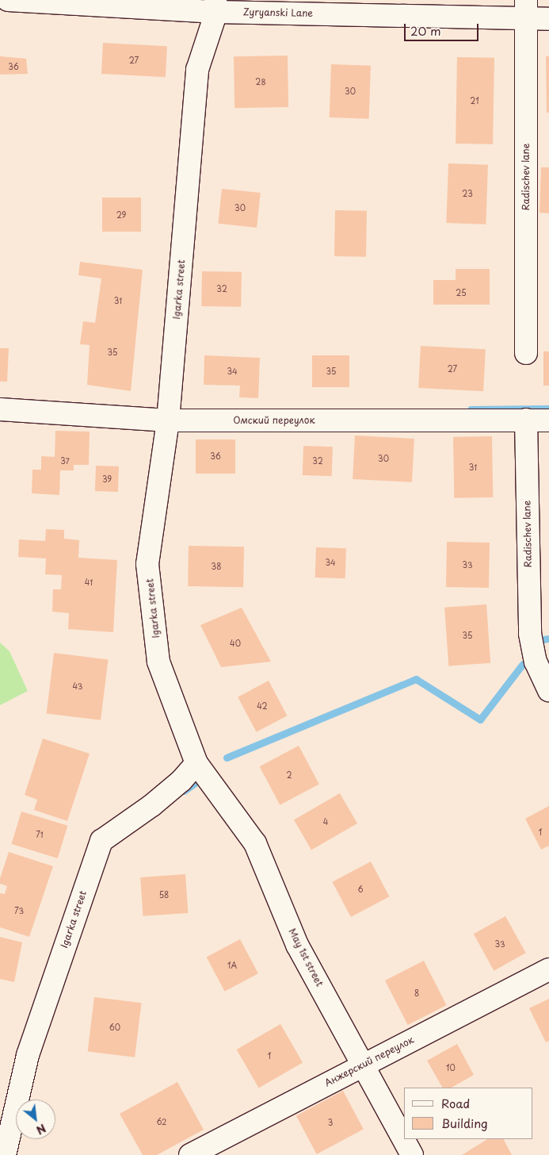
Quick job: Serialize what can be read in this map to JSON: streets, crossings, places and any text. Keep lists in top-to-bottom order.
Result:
{
  "streets": {
    "street": [
      "Zyryanski Lane",
      "Radischev lane",
      "Igarka street",
      "Омский переулок",
      "May 1st street",
      "Анжерский переулок"
    ]
  },
  "crossings": [
    ["Zyryanski Lane", "Radischev lane"],
    ["Zyryanski Lane", "Igarka street"],
    ["Radischev lane", "Омский переулок"],
    ["Igarka street", "Омский переулок"],
    ["Igarka street", "May 1st street"],
    ["May 1st street", "Анжерский переулок"]
  ],
  "house_numbers": [
    "27",
    "36",
    "28",
    "30",
    "21",
    "23",
    "30",
    "29",
    "32",
    "25",
    "31",
    "35",
    "27",
    "34",
    "35",
    "36",
    "30",
    "37",
    "32",
    "31",
    "39",
    "34",
    "33",
    "38",
    "41",
    "35",
    "40",
    "43",
    "42",
    "2",
    "4",
    "1",
    "71",
    "6",
    "58",
    "73",
    "33",
    "1А",
    "8",
    "60",
    "1",
    "10",
    "62",
    "3"
  ],
  "legend": ["Road", "Building"],
  "scale_bar": "20 m",
  "north": "bottom right"
}
